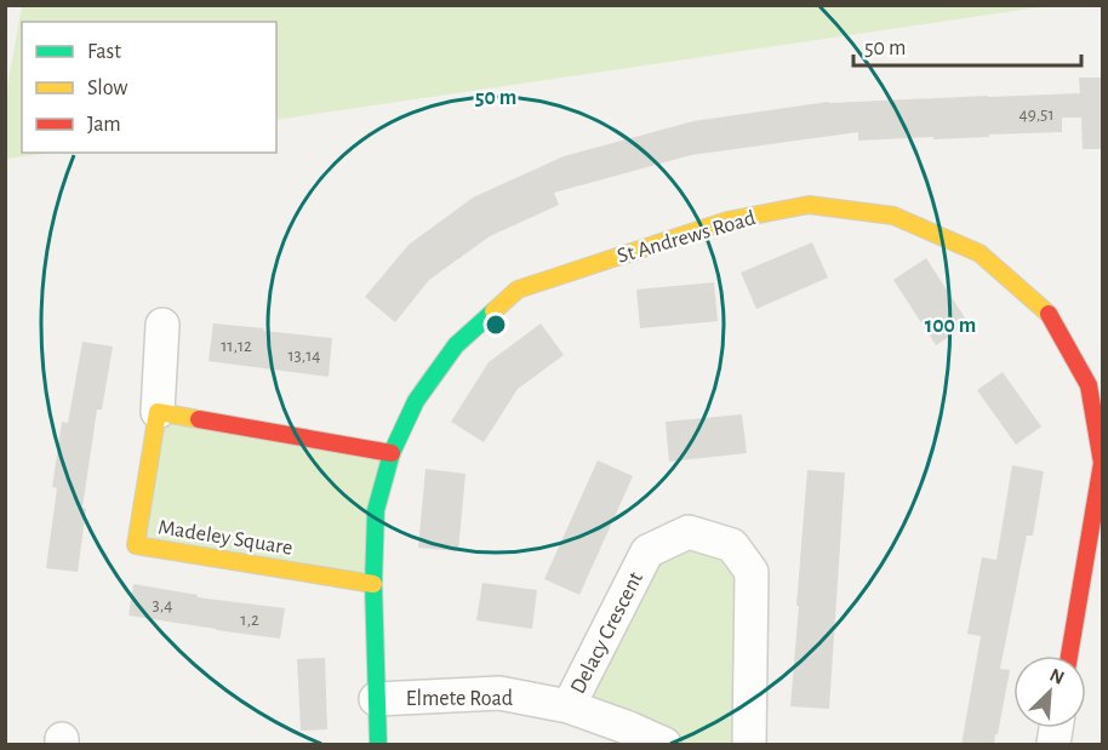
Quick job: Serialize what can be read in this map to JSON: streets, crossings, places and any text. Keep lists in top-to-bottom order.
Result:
{
  "streets": {
    "street": [
      "St Andrews Road",
      "Madeley Square",
      "Delacy Crescent",
      "Elmete Road"
    ]
  },
  "crossings": [
    ["St Andrews Road", "Madeley Square"],
    ["St Andrews Road", "Elmete Road"],
    ["Delacy Crescent", "Elmete Road"]
  ],
  "house_numbers": [
    "49,51",
    "11,12",
    "13,14",
    "3,4",
    "1,2"
  ],
  "legend": ["Fast", "Slow", "Jam"],
  "scale_bar": "50 m",
  "north": "top right",
  "rings": ["50 m", "100 m"]
}
